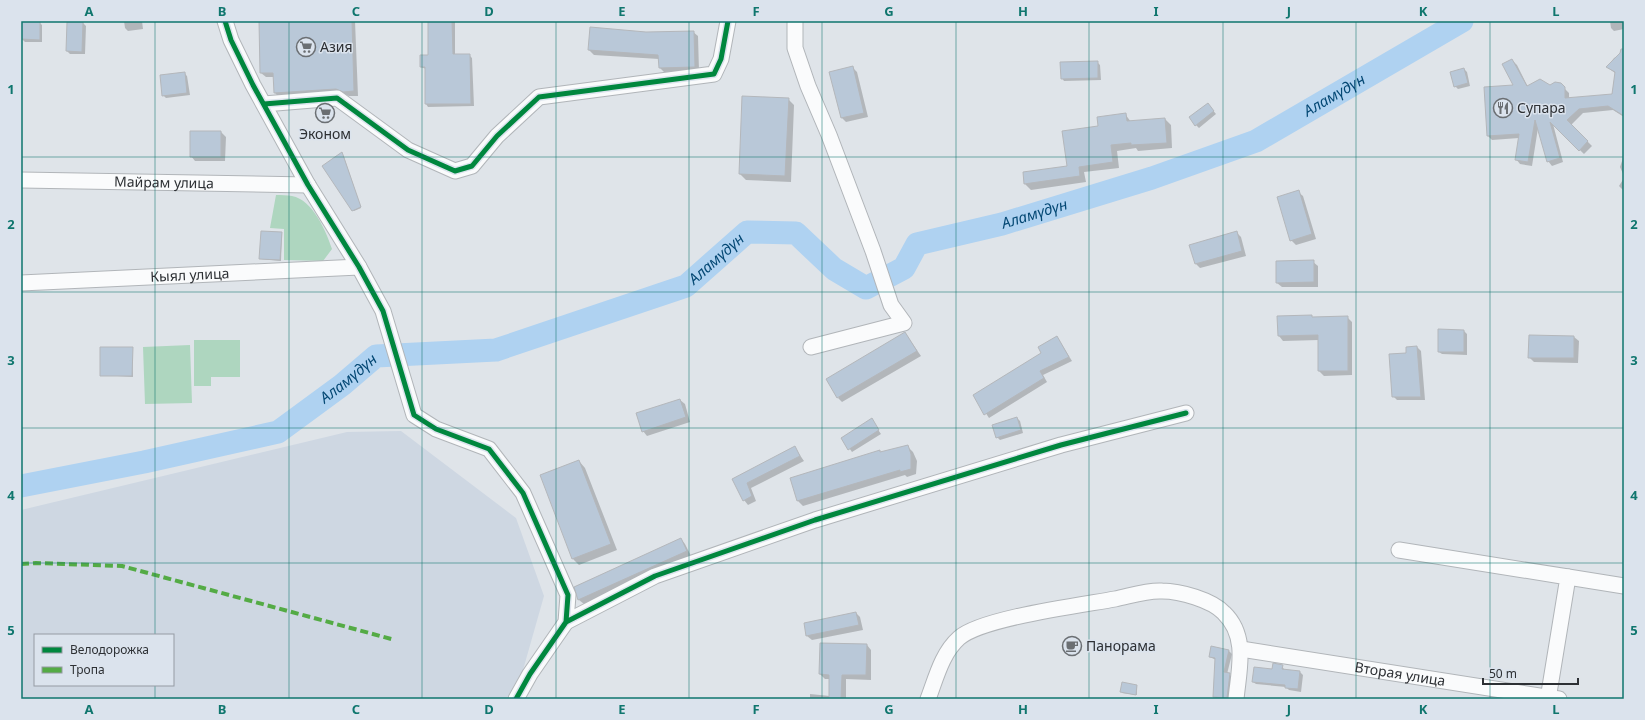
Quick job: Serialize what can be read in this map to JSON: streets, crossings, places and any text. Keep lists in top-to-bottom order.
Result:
{
  "streets": {
    "street": ["Майрам улица", "Кыял улица", "Вторая улица"]
  },
  "water": ["Аламүдүн"],
  "places": {
    "supermarket": ["Азия", "Эконом"],
    "restaurant": ["Супара"],
    "cafe": ["Панорама"]
  },
  "legend": ["Велодорожка", "Тропа"],
  "scale_bar": "50 m",
  "grid": {
    "columns": [
      "A",
      "B",
      "C",
      "D",
      "E",
      "F",
      "G",
      "H",
      "I",
      "J",
      "K",
      "L"
    ],
    "rows": [
      "1",
      "2",
      "3",
      "4",
      "5"
    ]
  }
}
